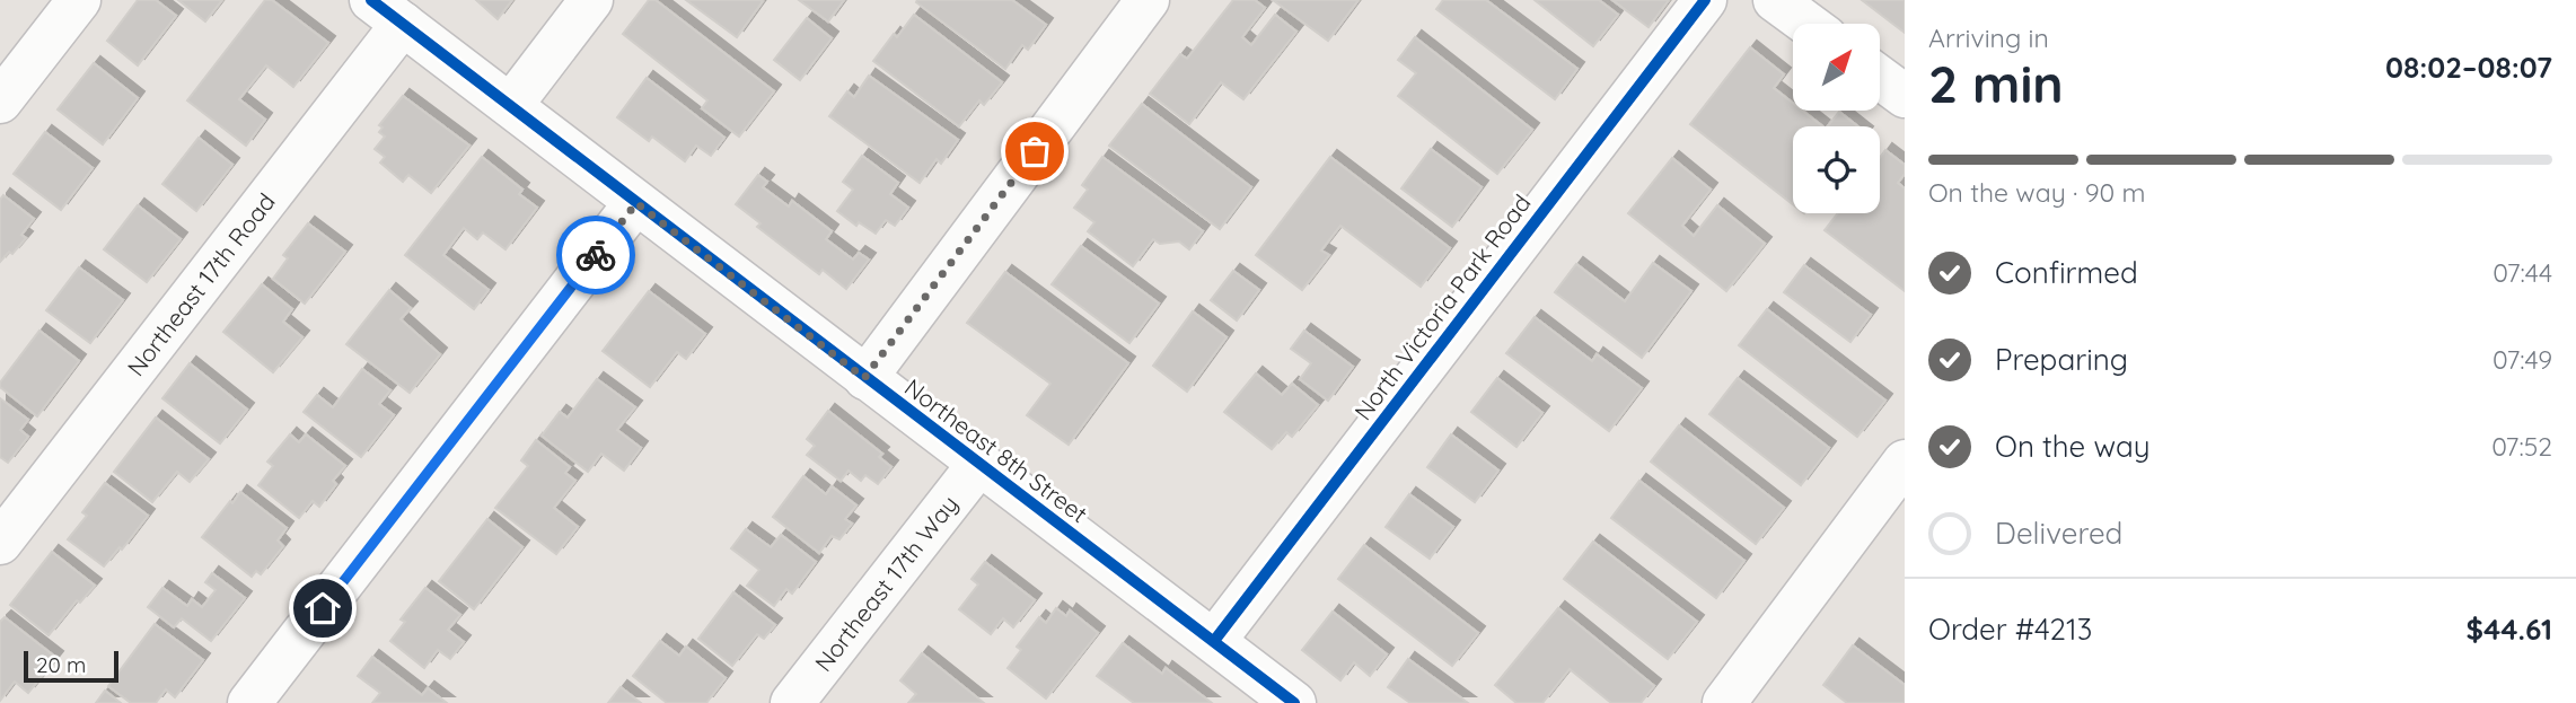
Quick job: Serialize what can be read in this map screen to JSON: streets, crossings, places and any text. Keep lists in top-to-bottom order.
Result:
{
  "streets": {
    "street": [
      "Northeast 17th Road",
      "North Victoria Park Road",
      "Northeast 8th Street",
      "Northeast 17th Way"
    ]
  },
  "crossings": [
    ["Northeast 17th Road", "Northeast 8th Street"],
    ["North Victoria Park Road", "Northeast 8th Street"],
    ["Northeast 8th Street", "Northeast 17th Way"]
  ],
  "scale_bar": "20 m",
  "north": "top right",
  "page": {
    "heading": ["2 min", "Arriving in", "08:02–08:07"],
    "panel": ["Order #4213", "$44.61"],
    "bar": "On the way · 90 m",
    "list": [
      ["Confirmed", "07:44"],
      ["Preparing", "07:49"],
      ["On the way", "07:52"],
      "Delivered"
    ],
    "scale": "20 m"
  }
}
